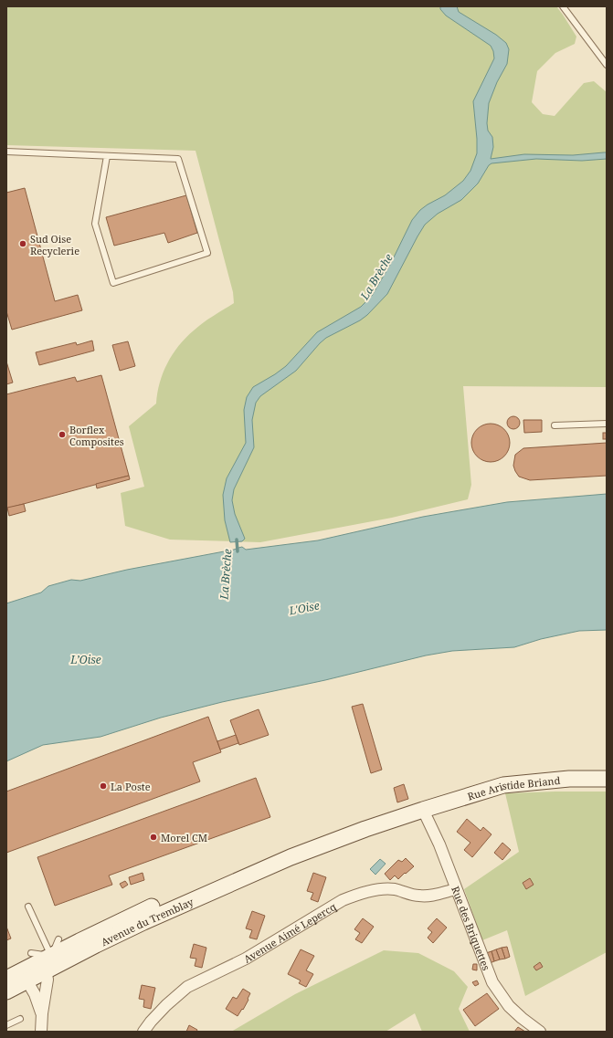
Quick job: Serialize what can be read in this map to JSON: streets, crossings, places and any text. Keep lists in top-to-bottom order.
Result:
{
  "streets": {
    "main road": ["Rue Aristide Briand", "Avenue du Tremblay"],
    "street": ["Rue des Briquettes", "Avenue Aimé Lepercq"]
  },
  "crossings": [
    ["Rue Aristide Briand", "Avenue du Tremblay"],
    ["Rue Aristide Briand", "Rue des Briquettes"],
    ["Avenue du Tremblay", "Rue des Briquettes"],
    ["Rue des Briquettes", "Avenue Aimé Lepercq"]
  ],
  "water": ["La Brèche", "L'Oise", "L’Oise"],
  "places": [
    "Sud Oise Recyclerie",
    "Borflex Composites",
    "La Poste",
    "Morel CM"
  ]
}
